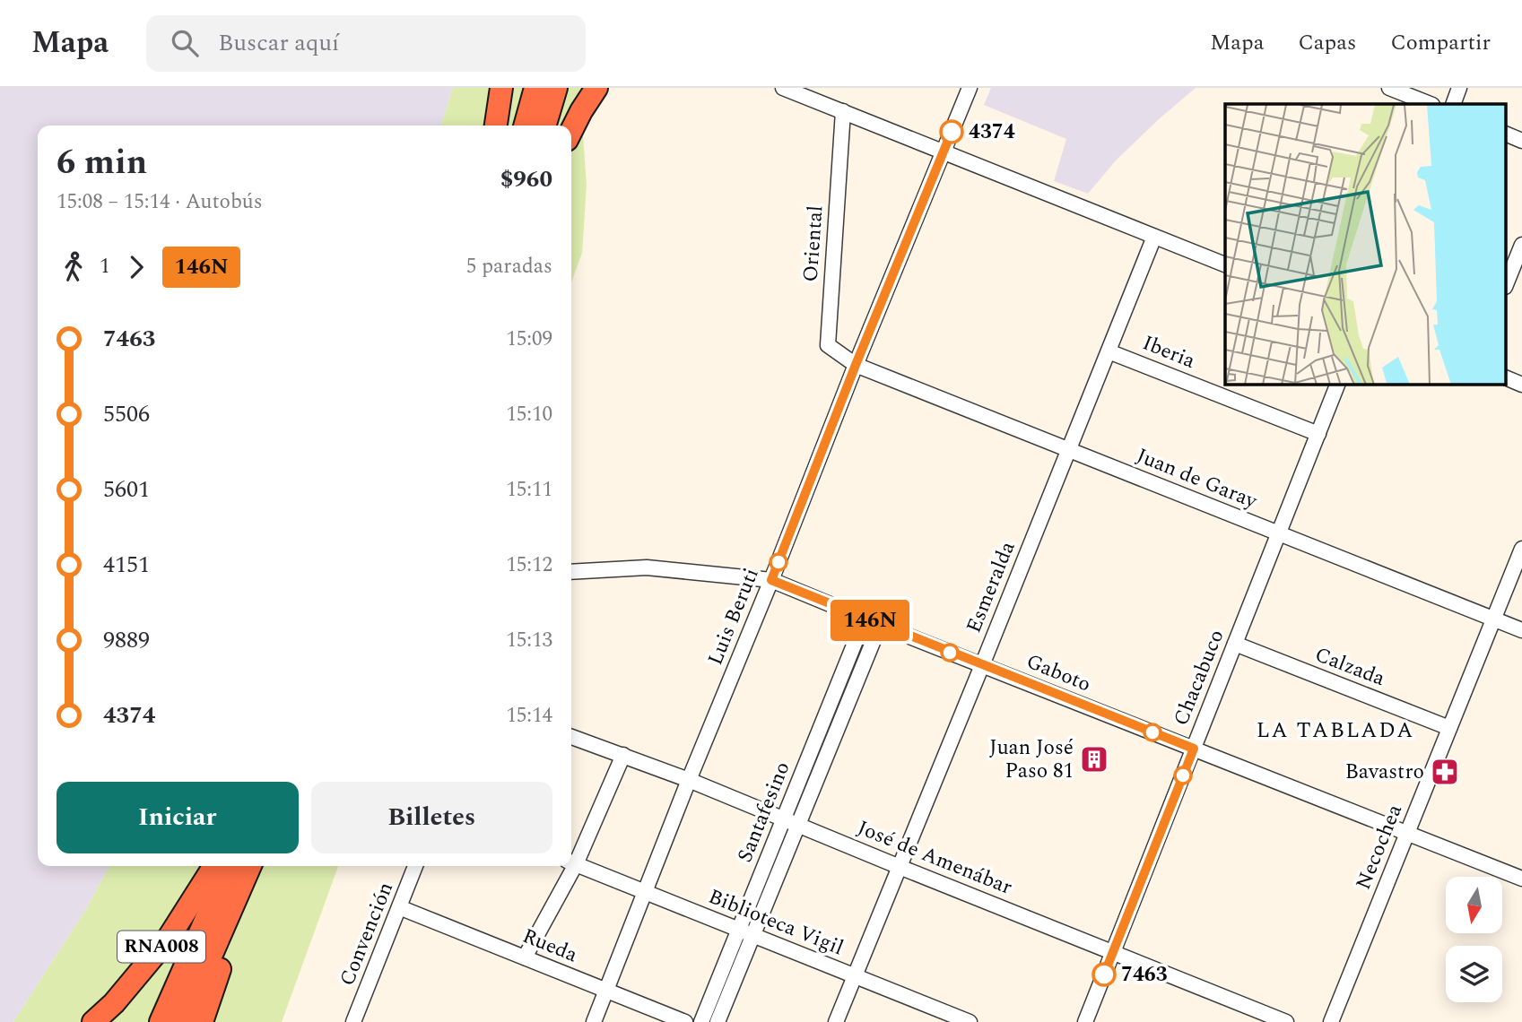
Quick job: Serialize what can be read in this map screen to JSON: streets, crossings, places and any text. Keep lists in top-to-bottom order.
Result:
{
  "streets": {
    "highway": ["RNA008"],
    "street": [
      "Oriental",
      "Iberia",
      "Juan de Garay",
      "Esmeralda",
      "Luis Beruti",
      "Calzada",
      "Gaboto",
      "Chacabuco",
      "Santafesino",
      "Necochea",
      "José de Amenábar",
      "Biblioteca Vigil",
      "Convención",
      "Rueda"
    ]
  },
  "crossings": [
    ["Oriental", "Juan de Garay"],
    ["Oriental", "Luis Beruti"],
    ["Iberia", "Esmeralda"],
    ["Iberia", "Chacabuco"],
    ["Juan de Garay", "Esmeralda"],
    ["Juan de Garay", "Luis Beruti"],
    ["Juan de Garay", "Chacabuco"],
    ["Juan de Garay", "Necochea"],
    ["Esmeralda", "Gaboto"],
    ["Esmeralda", "José de Amenábar"],
    ["Esmeralda", "Biblioteca Vigil"],
    ["Luis Beruti", "Gaboto"],
    ["Luis Beruti", "José de Amenábar"],
    ["Luis Beruti", "Biblioteca Vigil"],
    ["Luis Beruti", "Rueda"],
    ["Calzada", "Chacabuco"],
    ["Calzada", "Necochea"],
    ["Gaboto", "Chacabuco"],
    ["Gaboto", "Santafesino"],
    ["Gaboto", "Necochea"],
    ["Chacabuco", "José de Amenábar"],
    ["Santafesino", "José de Amenábar"],
    ["Santafesino", "Biblioteca Vigil"],
    ["Convención", "Rueda"]
  ],
  "districts": ["LA TABLADA"],
  "places": {
    "other": ["4374", "7463"],
    "building": ["Juan José Paso 81"],
    "pharmacy": ["Bavastro"]
  },
  "lines": ["bus line 146N"],
  "north": "bottom",
  "page": {
    "header": "Mapa",
    "search": "Buscar aquí",
    "nav": ["Mapa", "Capas", "Compartir"],
    "on_map": "146N",
    "heading": ["6 min", "15:08 – 15:14 · Autobús", "$960"],
    "legs": ["1", "146N", "5 paradas"],
    "list": [
      {
        "name": "7463",
        "value": "15:09"
      },
      {
        "name": "5506",
        "value": "15:10"
      },
      {
        "name": "5601",
        "value": "15:11"
      },
      {
        "name": "4151",
        "value": "15:12"
      },
      {
        "name": "9889",
        "value": "15:13"
      },
      {
        "name": "4374",
        "value": "15:14"
      }
    ],
    "buttons": ["Iniciar", "Billetes"]
  }
}
